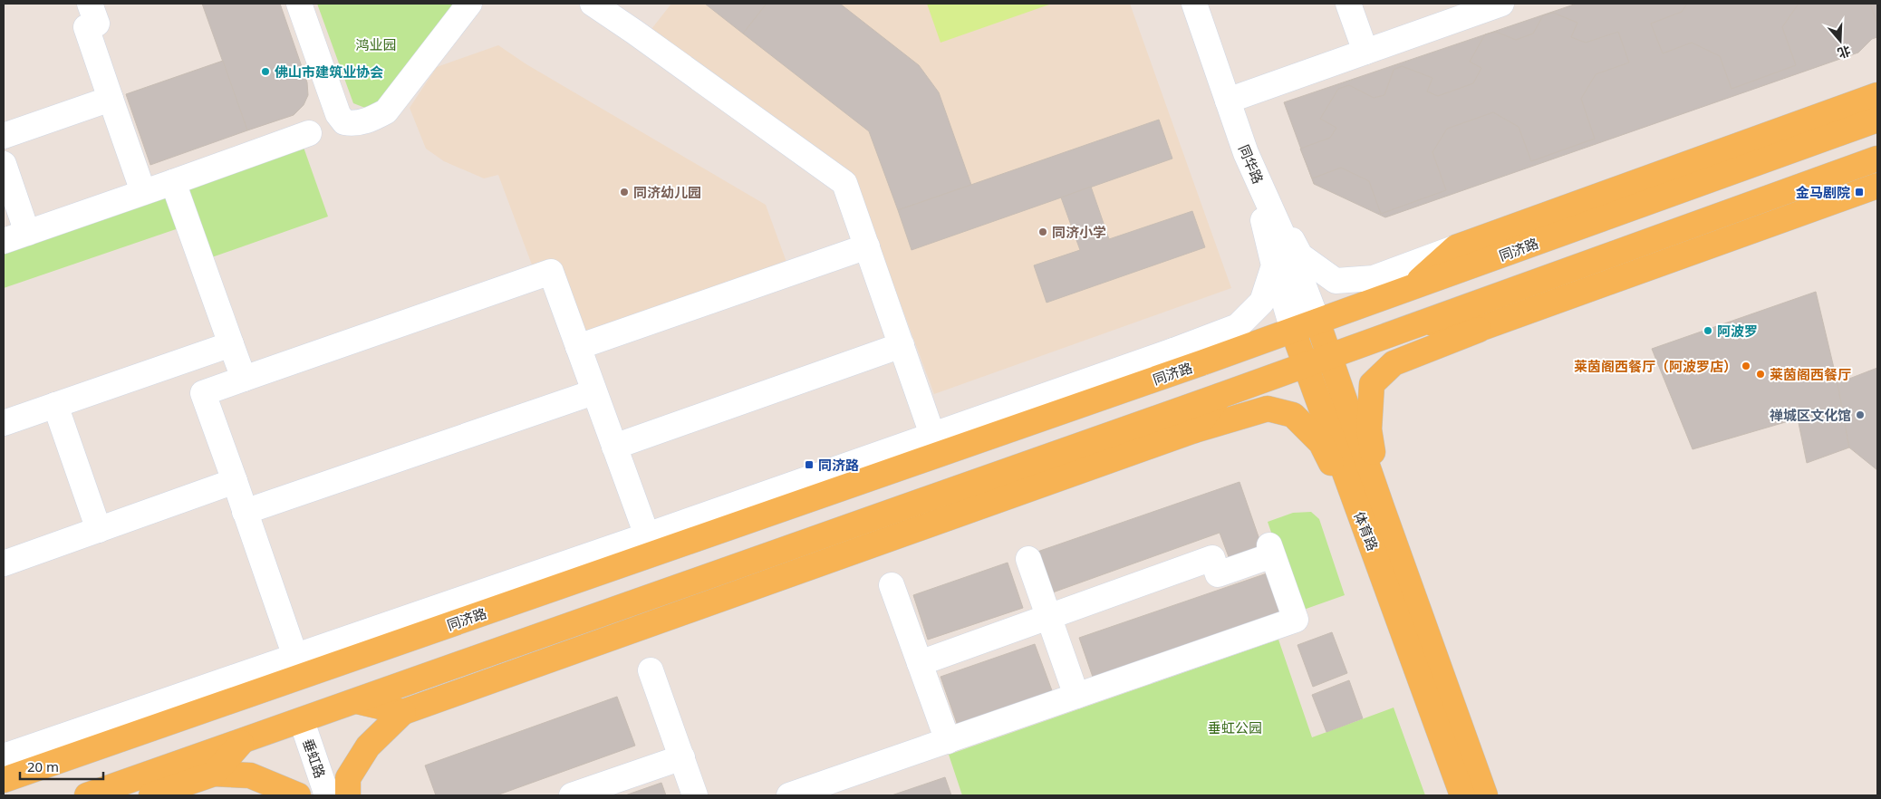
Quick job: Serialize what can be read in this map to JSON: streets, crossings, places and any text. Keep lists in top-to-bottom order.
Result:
{
  "streets": {
    "main road": ["同济路", "体育路"],
    "street": ["同华路", "垂虹路"]
  },
  "crossings": [
    ["同华路", "同济路"],
    ["同华路", "体育路"],
    ["同济路", "体育路"]
  ],
  "parks": ["鸿业园", "垂虹公园"],
  "places": {
    "other": [
      "佛山市建筑业协会",
      "同济幼儿园",
      "同济小学",
      "阿波罗",
      "莱茵阁西餐厅（阿波罗店）",
      "莱茵阁西餐厅",
      "禅城区文化馆"
    ],
    "transit": ["金马剧院", "同济路"]
  },
  "scale_bar": "20 m",
  "north": "bottom"
}
